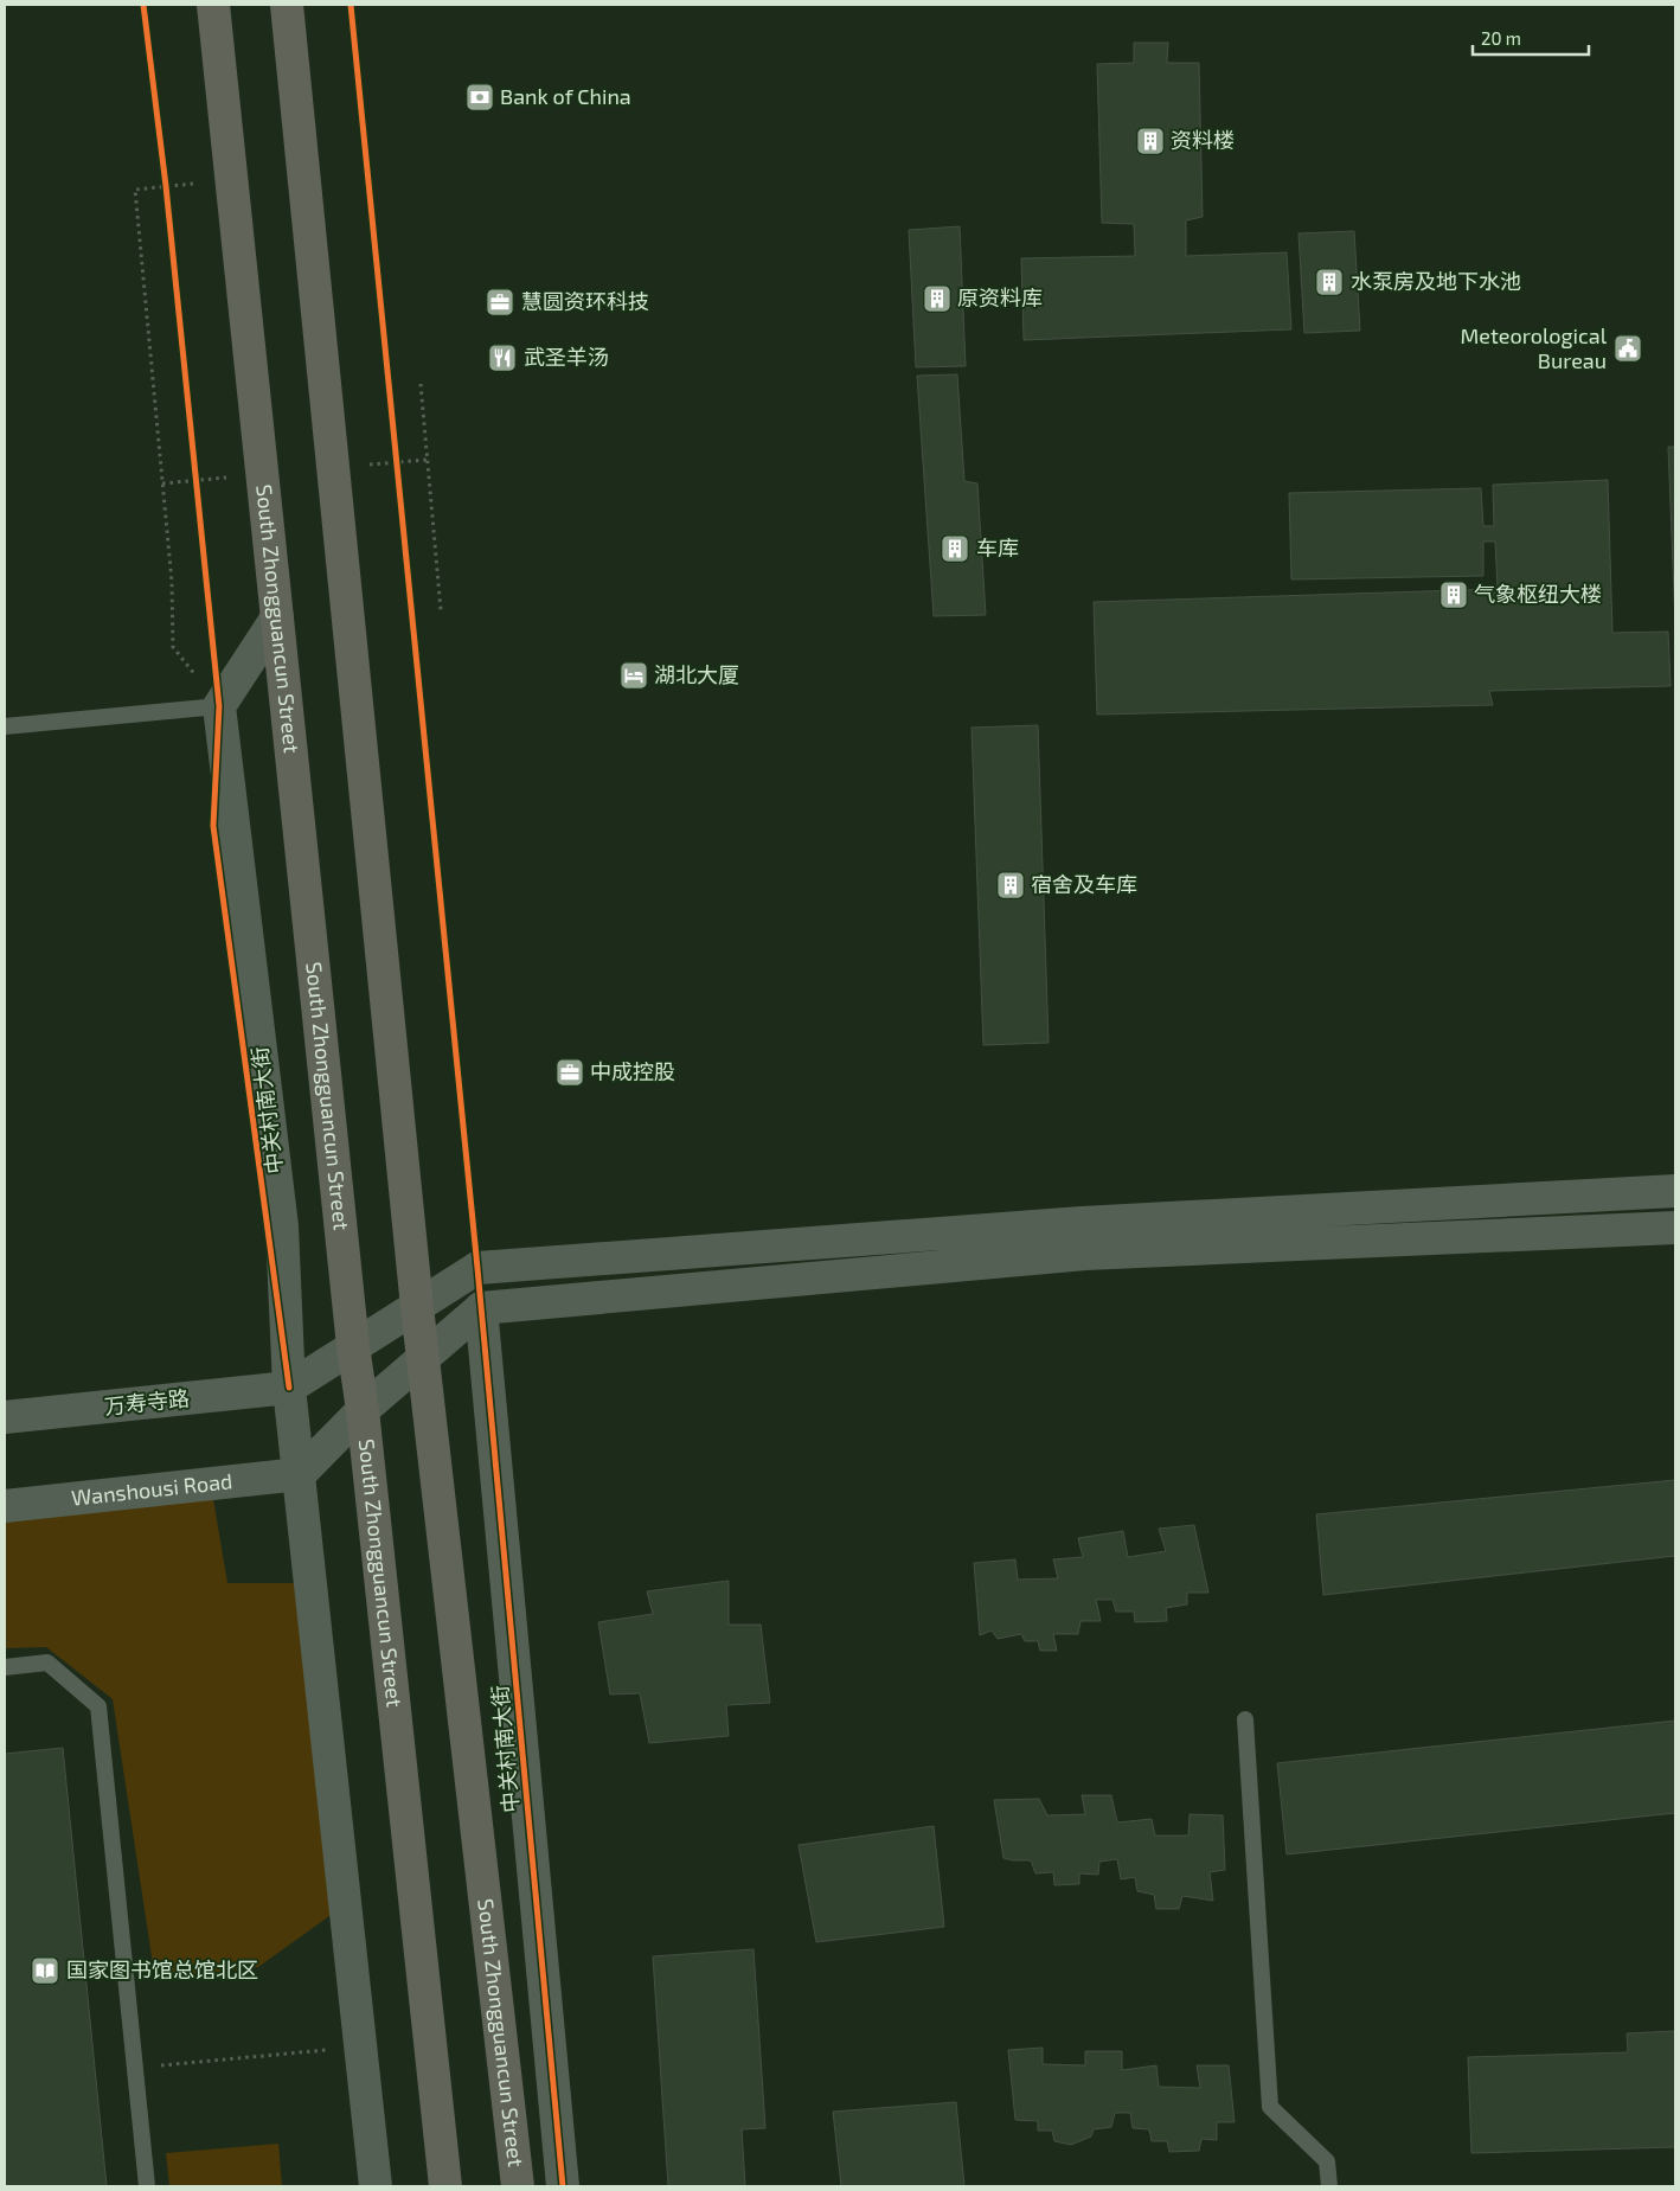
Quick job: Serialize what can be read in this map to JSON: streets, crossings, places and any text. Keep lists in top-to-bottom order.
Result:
{
  "streets": {
    "main road": ["South Zhongguancun Street"],
    "street": ["中关村南大街", "万寿寺路", "Wanshousi Road"]
  },
  "crossings": [
    ["中关村南大街", "万寿寺路"],
    ["中关村南大街", "Wanshousi Road"]
  ],
  "places": {
    "bank": ["Bank of China"],
    "building": [
      "资料楼",
      "水泵房及地下水池",
      "原资料库",
      "车库",
      "气象枢纽大楼",
      "宿舍及车库"
    ],
    "office": ["慧圆资环科技", "中成控股"],
    "public building": ["Meteorological Bureau"],
    "restaurant": ["武圣羊汤"],
    "hotel": ["湖北大厦"],
    "library": ["国家图书馆总馆北区"]
  },
  "scale_bar": "20 m"
}
